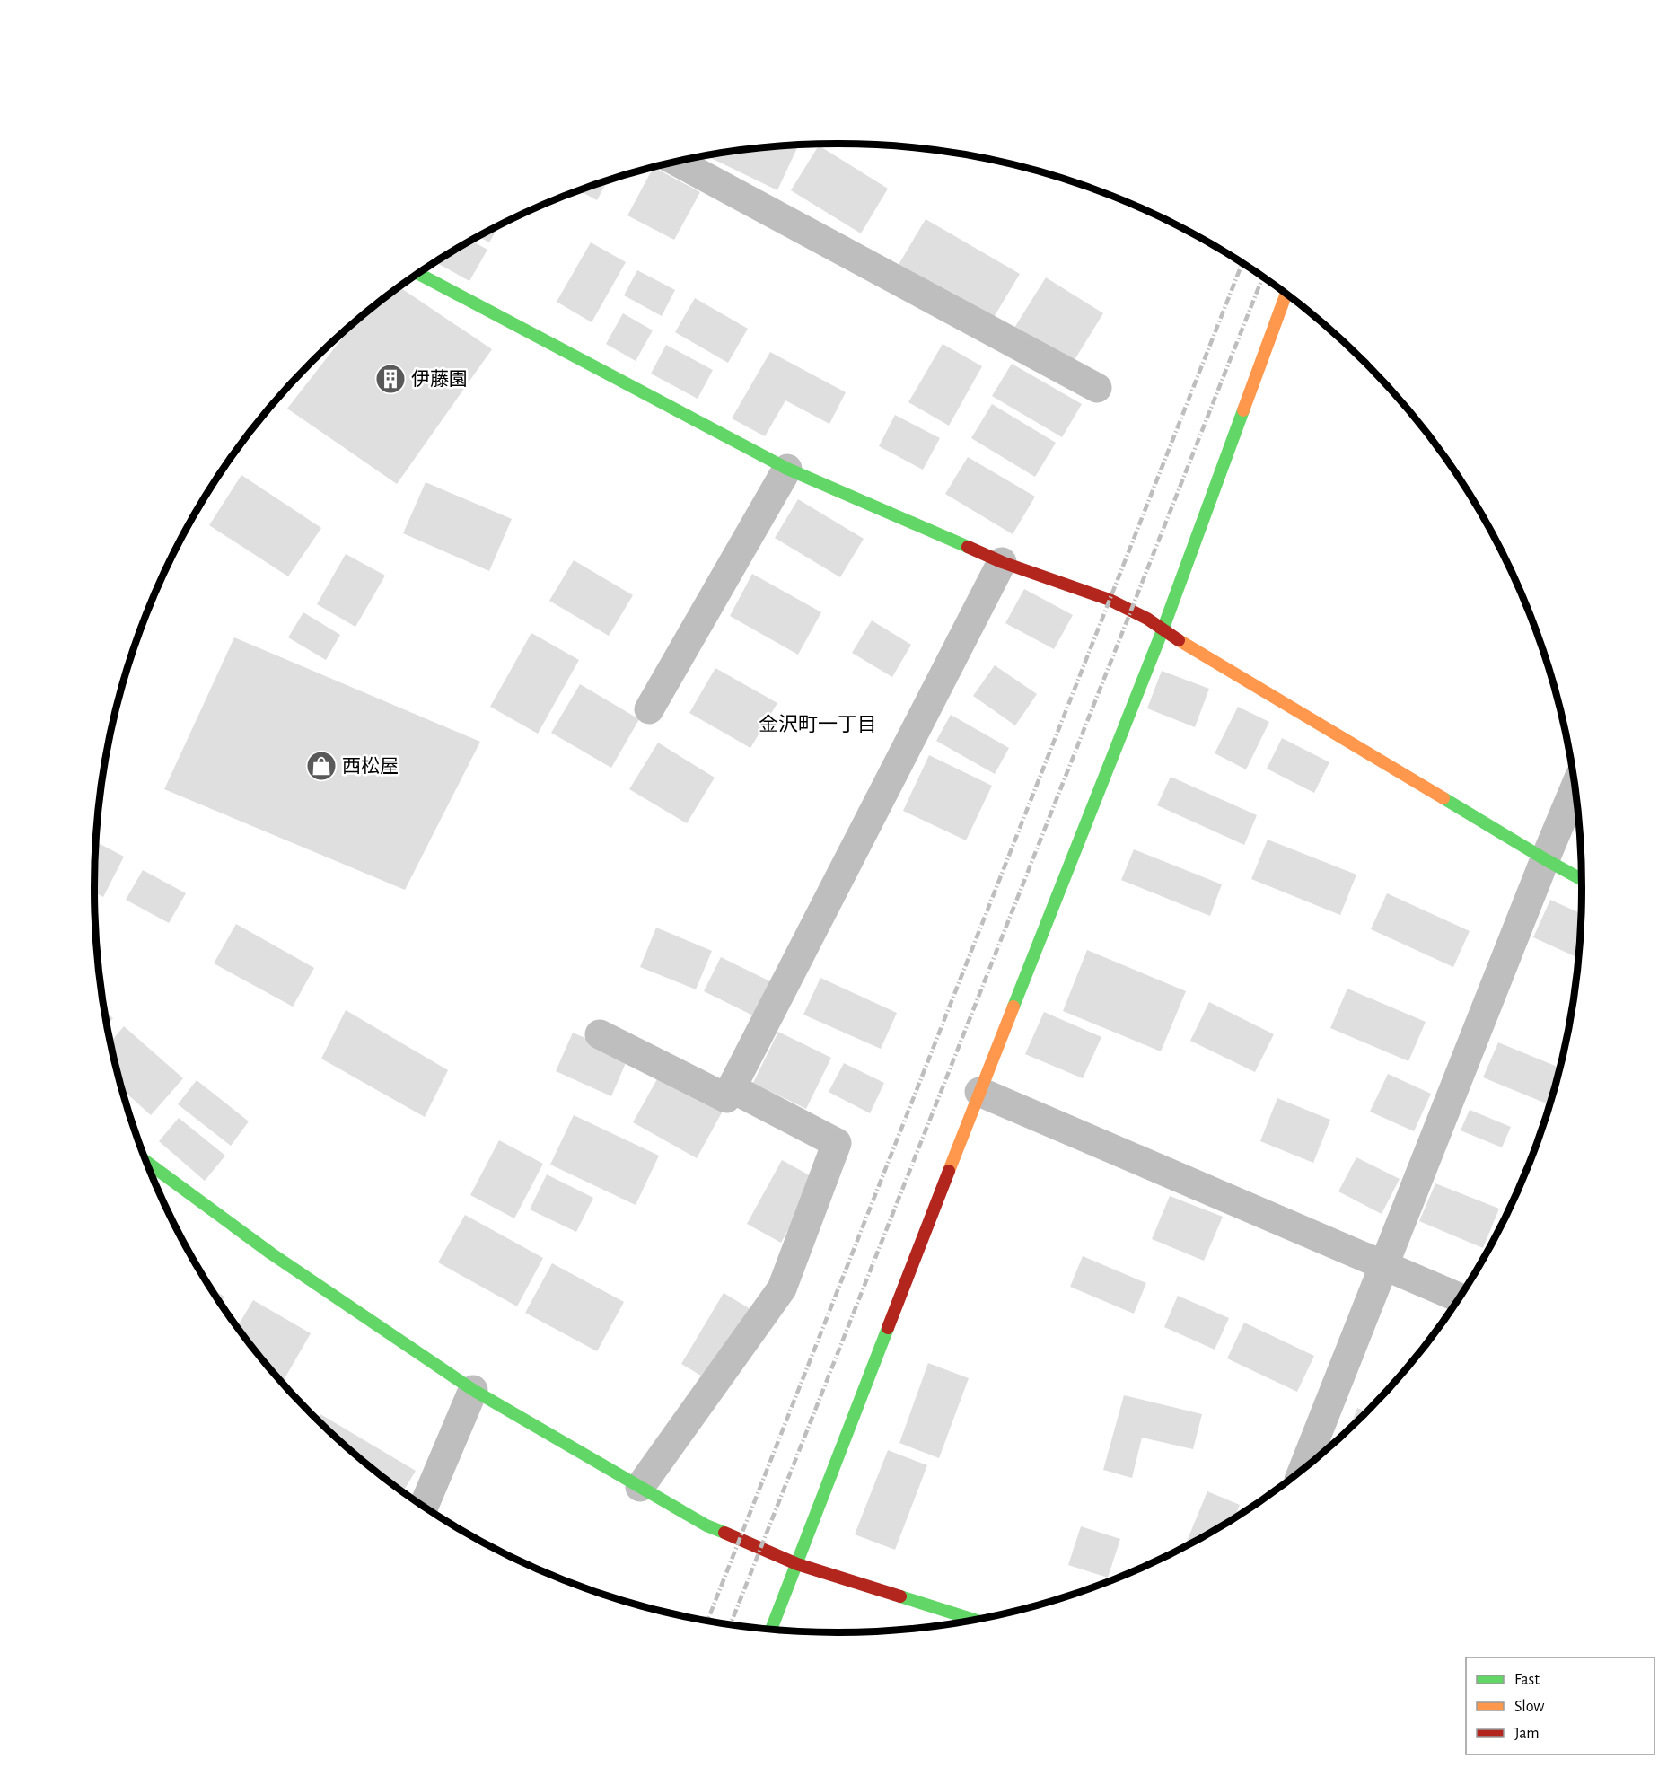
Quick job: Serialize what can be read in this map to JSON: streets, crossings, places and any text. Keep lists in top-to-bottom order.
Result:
{
  "districts": ["金沢町一丁目"],
  "places": {
    "building": ["伊藤園"],
    "shop": ["西松屋"]
  },
  "legend": ["Fast", "Slow", "Jam"]
}
